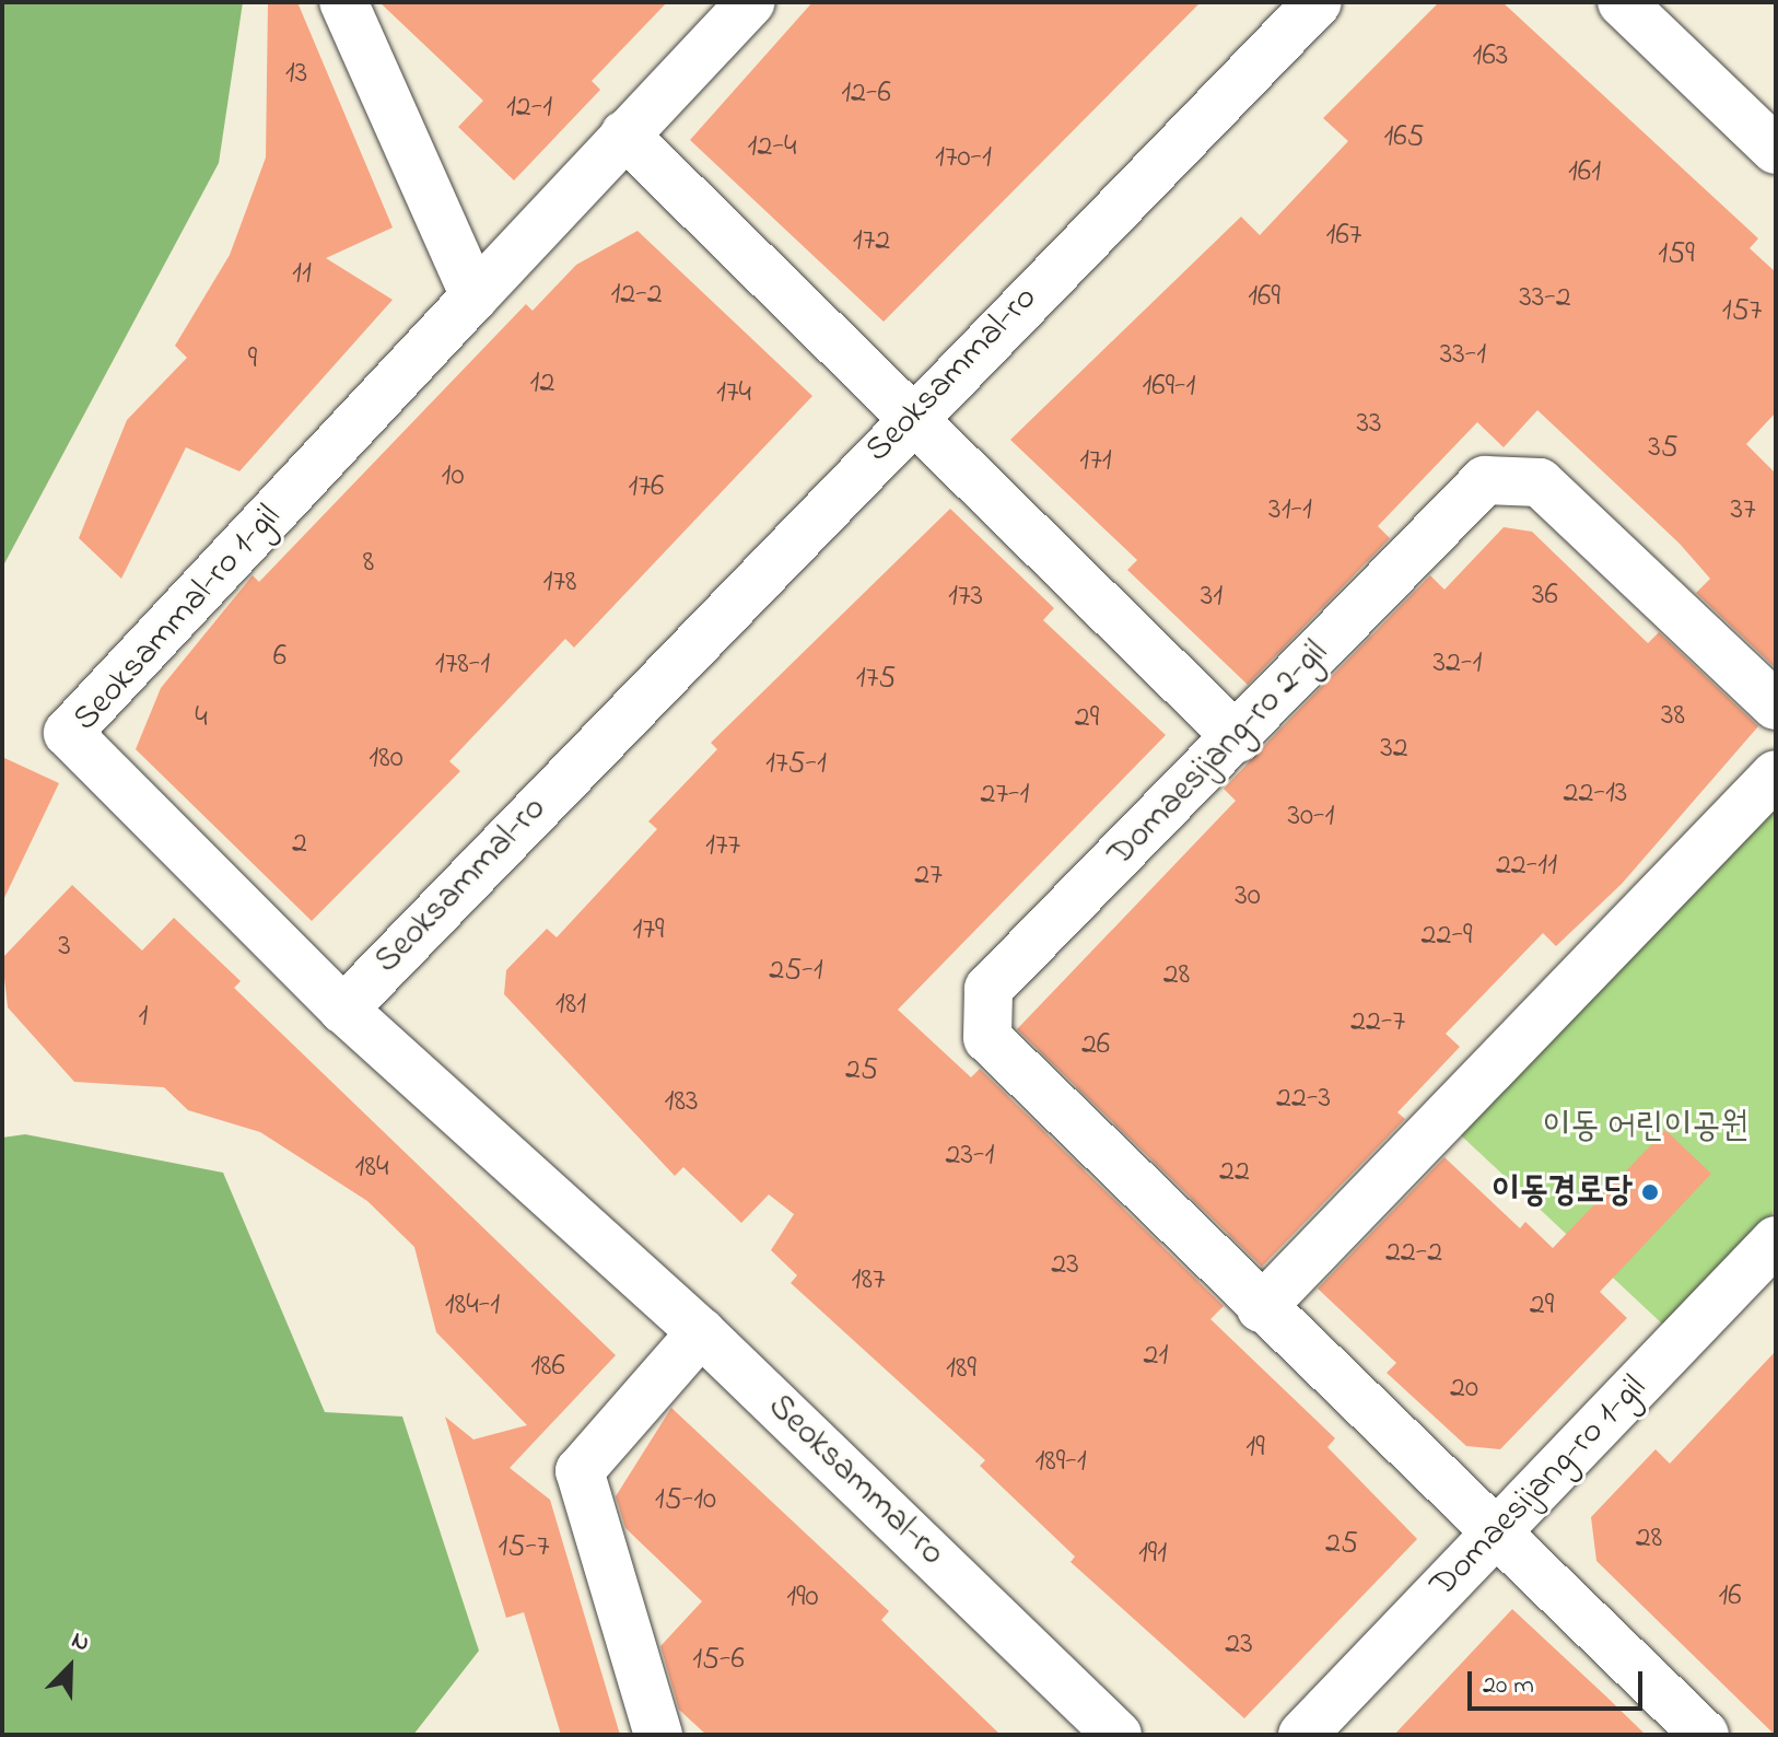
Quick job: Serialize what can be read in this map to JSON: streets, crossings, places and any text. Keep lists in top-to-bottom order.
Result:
{
  "streets": {
    "street": [
      "Seoksammal-ro",
      "Seoksammal-ro 1-gil",
      "Domaesijang-ro 2-gil",
      "Domaesijang-ro 1-gil"
    ]
  },
  "crossings": [
    ["Seoksammal-ro", "Seoksammal-ro 1-gil"],
    ["Domaesijang-ro 2-gil", "Domaesijang-ro 1-gil"]
  ],
  "parks": ["이동 어린이공원"],
  "places": ["이동경로당"],
  "house_numbers": [
    "163",
    "13",
    "12-6",
    "12-1",
    "165",
    "12-4",
    "170-1",
    "161",
    "167",
    "172",
    "159",
    "11",
    "12-2",
    "169",
    "33-2",
    "157",
    "33-1",
    "9",
    "12",
    "169-1",
    "174",
    "33",
    "35",
    "171",
    "10",
    "176",
    "31-1",
    "37",
    "8",
    "178",
    "36",
    "173",
    "31",
    "6",
    "32-1",
    "178-1",
    "175",
    "38",
    "4",
    "29",
    "32",
    "180",
    "175-1",
    "22-13",
    "27-1",
    "30-1",
    "2",
    "177",
    "22-11",
    "27",
    "30",
    "179",
    "22-9",
    "3",
    "25-1",
    "28",
    "181",
    "1",
    "22-7",
    "26",
    "25",
    "22-3",
    "183",
    "23-1",
    "184",
    "22",
    "22-2",
    "23",
    "187",
    "184-1",
    "29",
    "21",
    "186",
    "189",
    "20",
    "19",
    "189-1",
    "15-10",
    "28",
    "25",
    "15-7",
    "191",
    "16",
    "190",
    "23",
    "15-6"
  ],
  "scale_bar": "20 m",
  "north": "top right"
}
